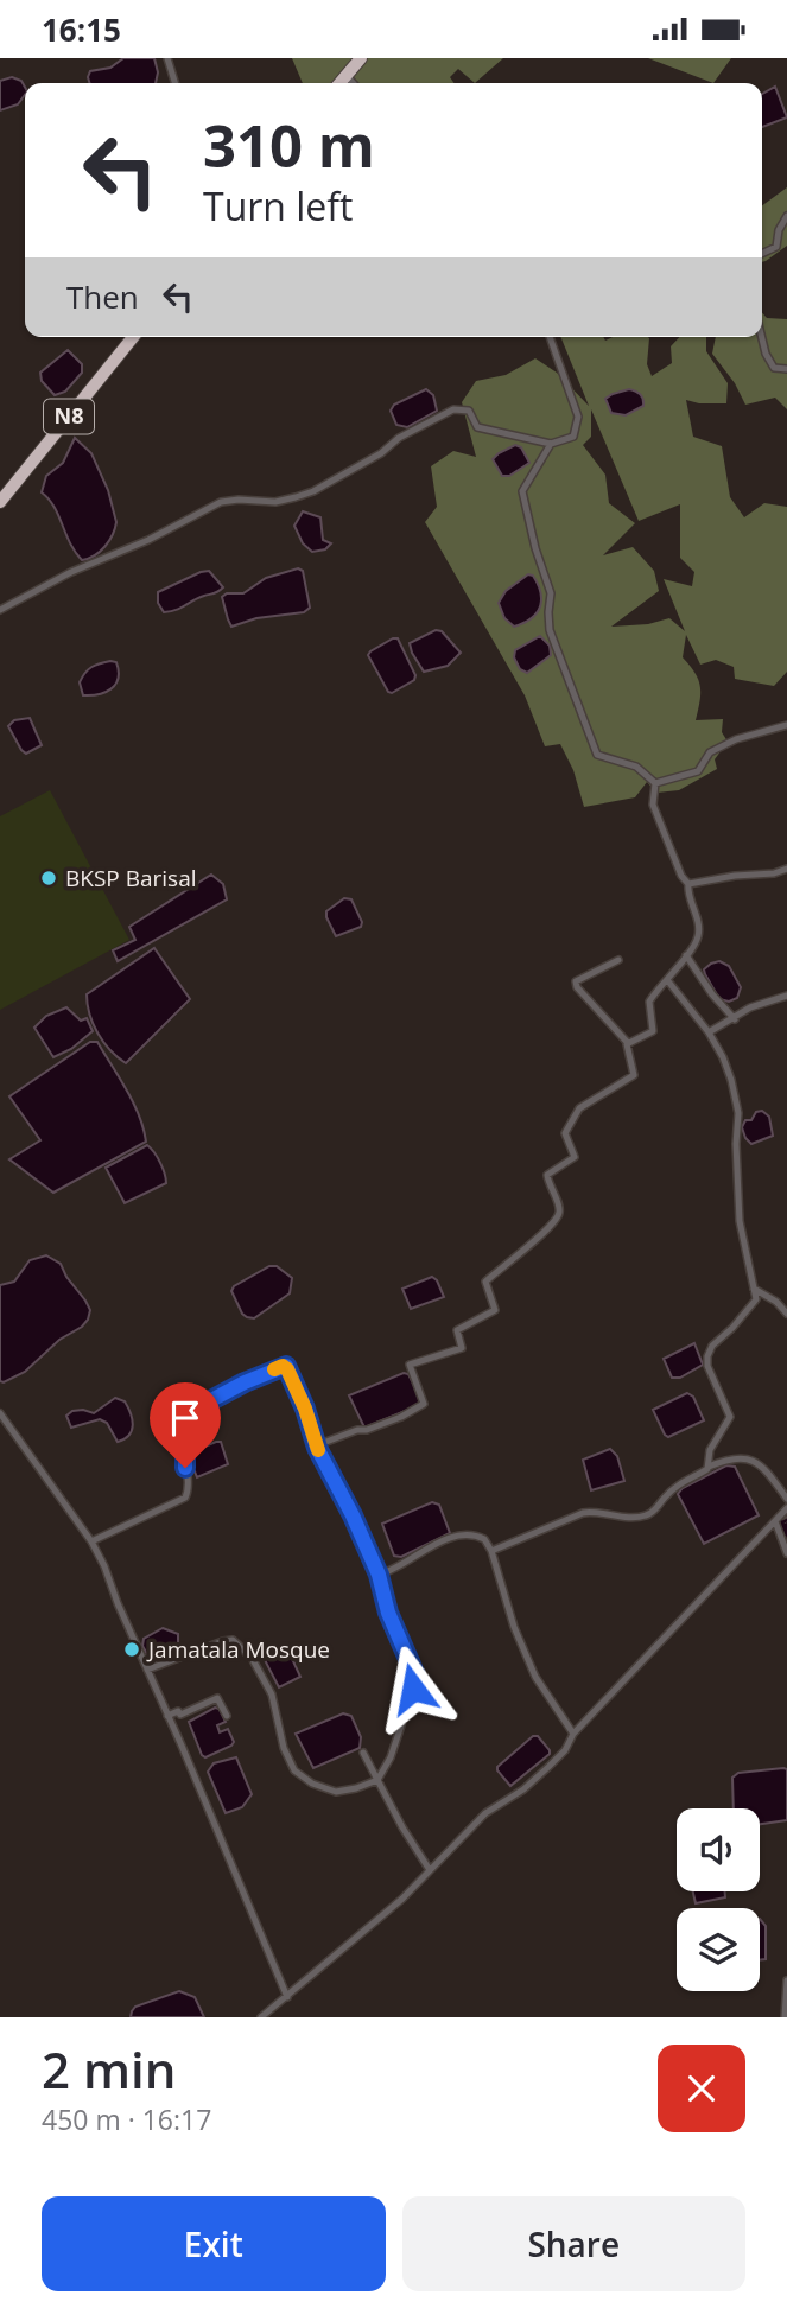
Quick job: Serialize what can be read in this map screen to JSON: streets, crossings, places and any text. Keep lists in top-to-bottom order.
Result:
{
  "streets": {
    "highway": ["N8"]
  },
  "places": ["BKSP Barisal", "Jamatala Mosque"],
  "page": {
    "status": "16:15",
    "turn": ["310 m", "Turn left"],
    "then": "Then",
    "heading": ["2 min", "450 m · 16:17"],
    "buttons": ["Exit", "Share"]
  }
}
